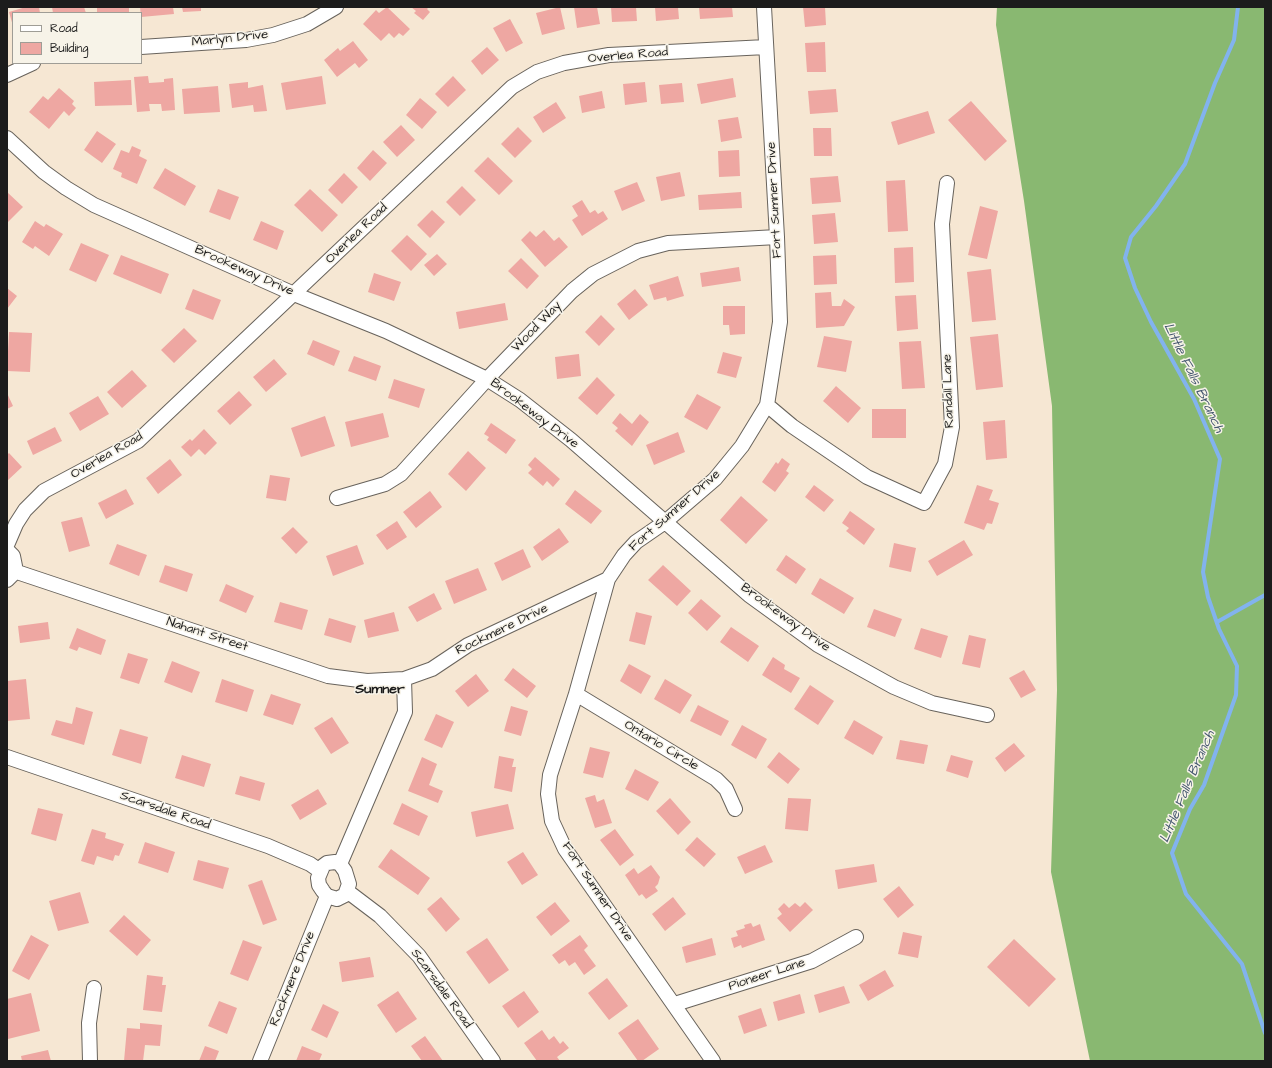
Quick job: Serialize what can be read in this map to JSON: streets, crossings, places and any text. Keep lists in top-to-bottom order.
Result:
{
  "streets": {
    "street": [
      "Marlyn Drive",
      "Overlea Road",
      "Fort Sumner Drive",
      "Brookeway Drive",
      "Wood Way",
      "Randall Lane",
      "Rockmere Drive",
      "Nahant Street",
      "Ontario Circle",
      "Scarsdale Road",
      "Pioneer Lane"
    ]
  },
  "crossings": [
    ["Overlea Road", "Fort Sumner Drive"],
    ["Overlea Road", "Brookeway Drive"],
    ["Fort Sumner Drive", "Brookeway Drive"],
    ["Fort Sumner Drive", "Wood Way"],
    ["Fort Sumner Drive", "Randall Lane"],
    ["Fort Sumner Drive", "Rockmere Drive"],
    ["Fort Sumner Drive", "Ontario Circle"],
    ["Fort Sumner Drive", "Pioneer Lane"],
    ["Brookeway Drive", "Wood Way"],
    ["Rockmere Drive", "Nahant Street"],
    ["Rockmere Drive", "Scarsdale Road"]
  ],
  "districts": ["Sumner"],
  "water": ["Little Falls Branch"],
  "legend": ["Road", "Building"]
}
